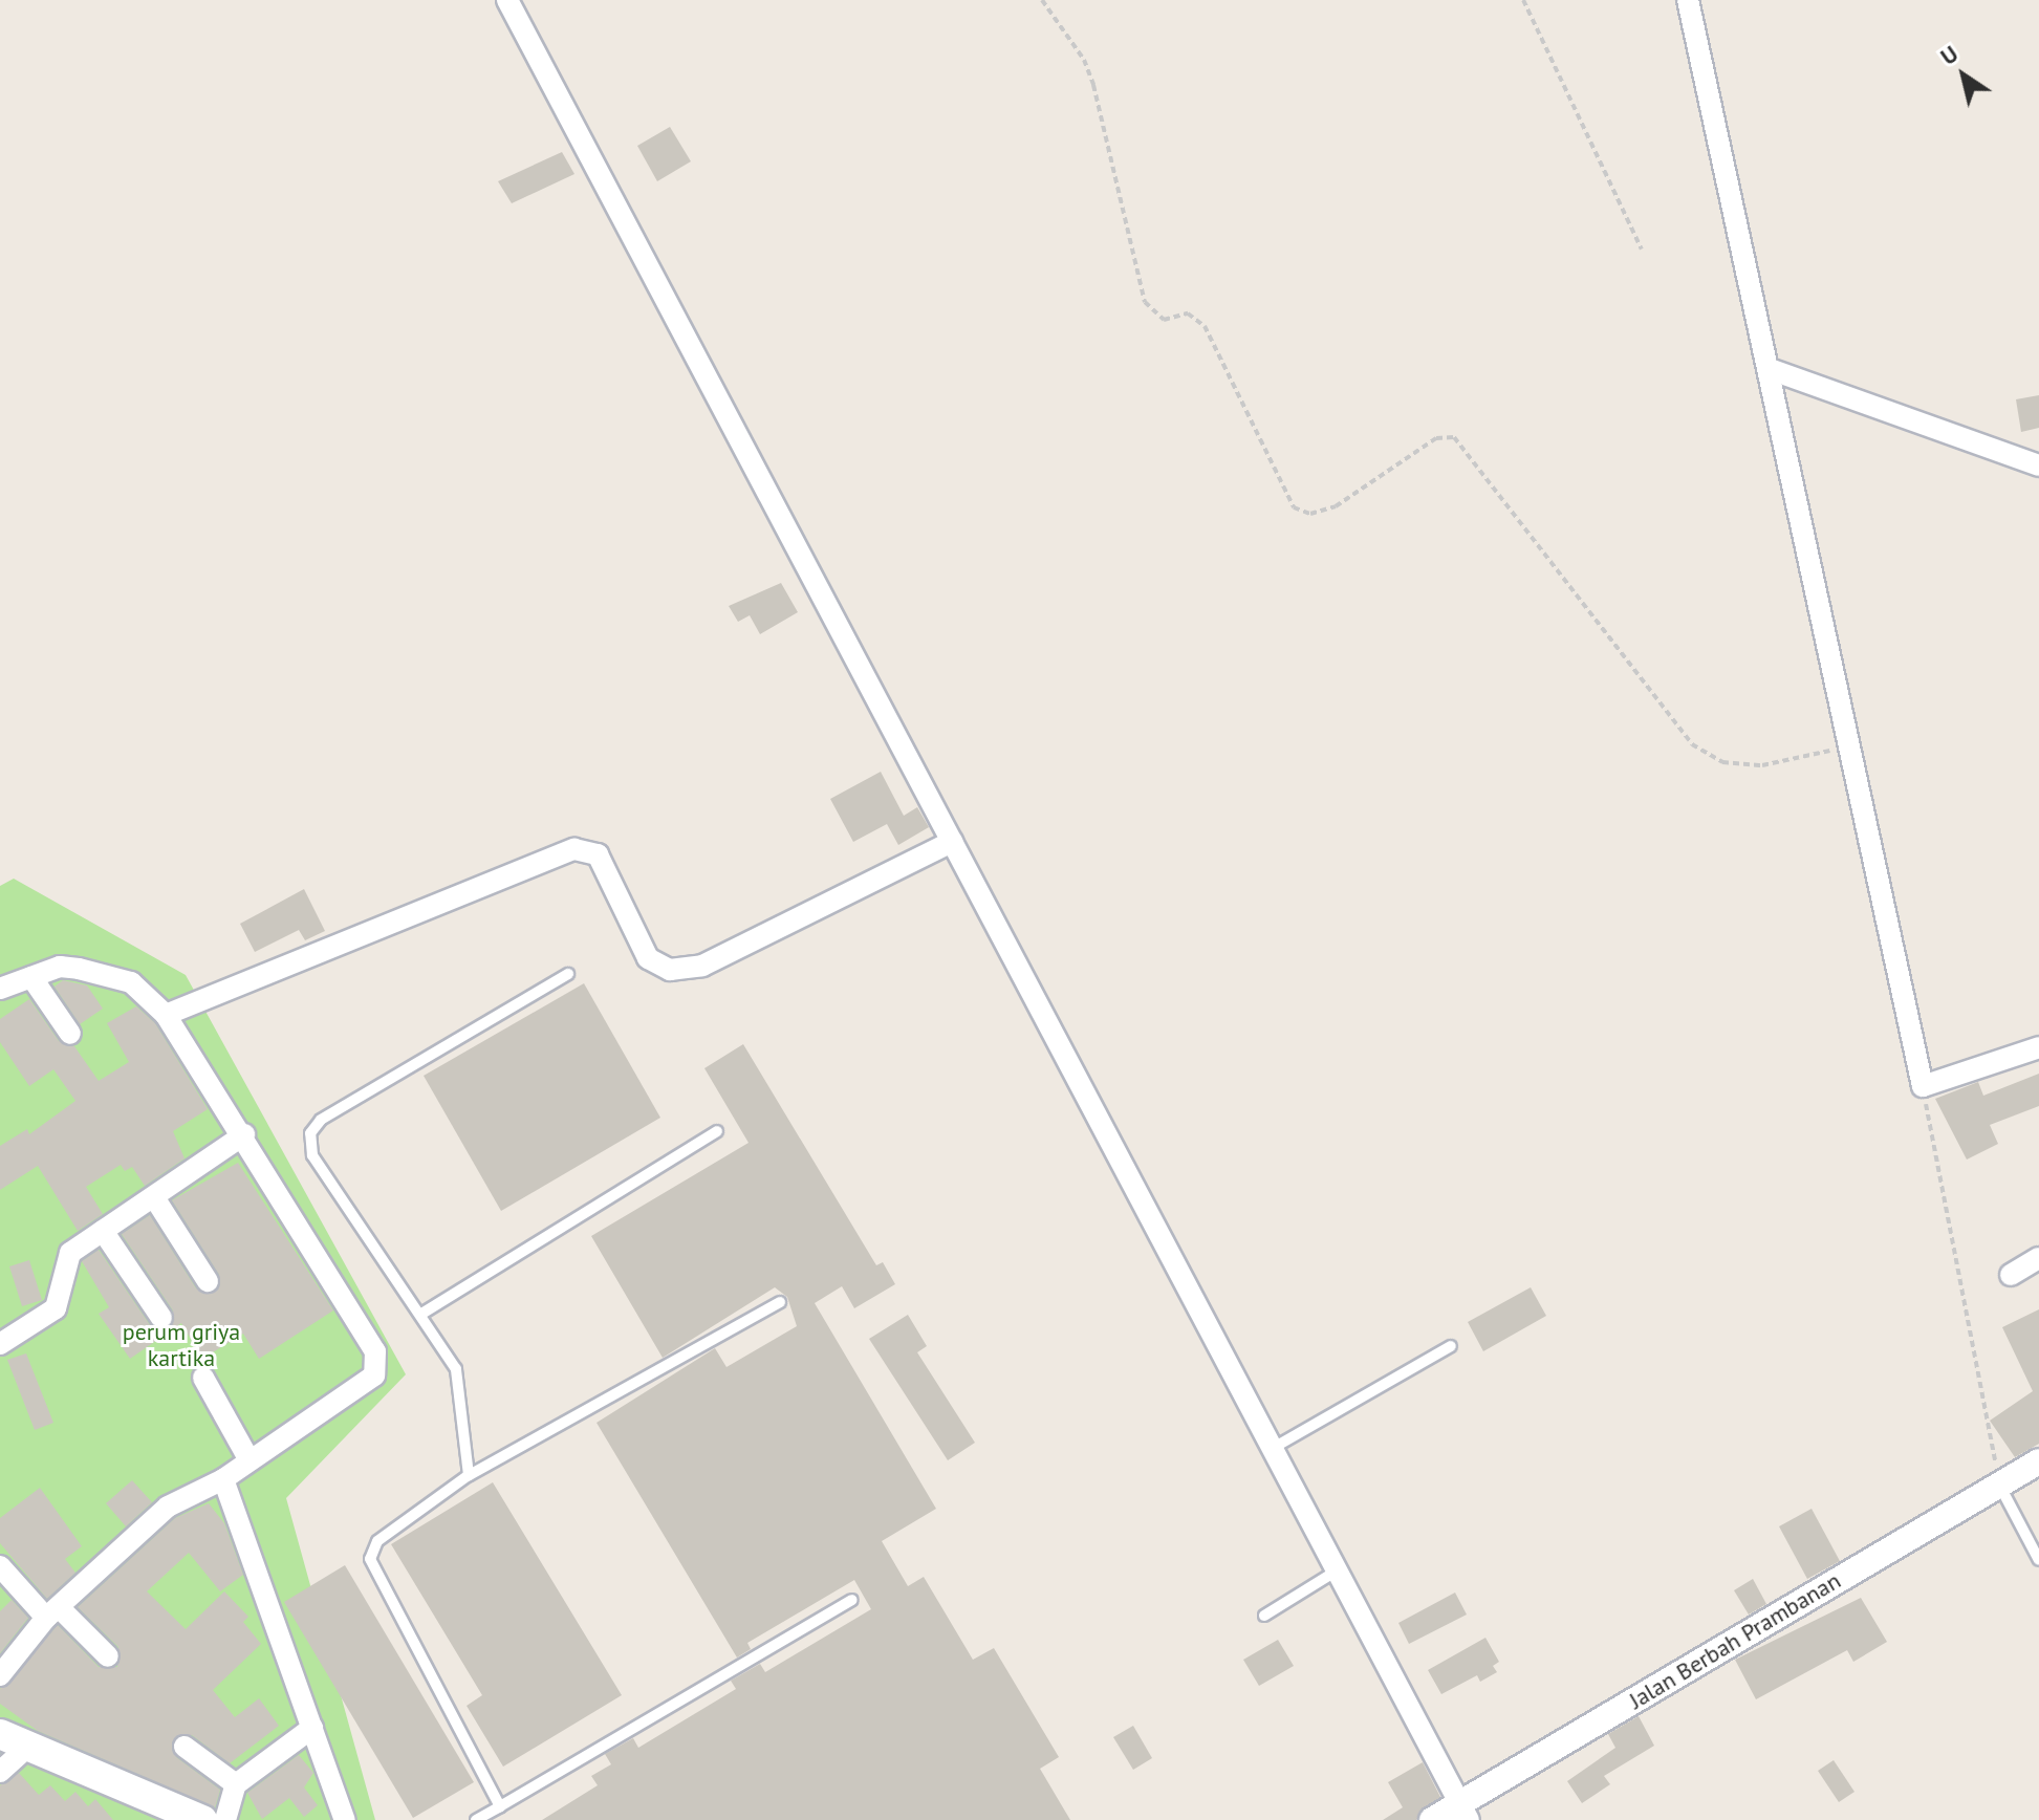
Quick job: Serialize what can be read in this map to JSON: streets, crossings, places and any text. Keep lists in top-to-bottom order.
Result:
{
  "streets": {
    "street": ["Jalan Berbah Prambanan"]
  },
  "parks": ["perum griya kartika"],
  "north": "top left"
}
